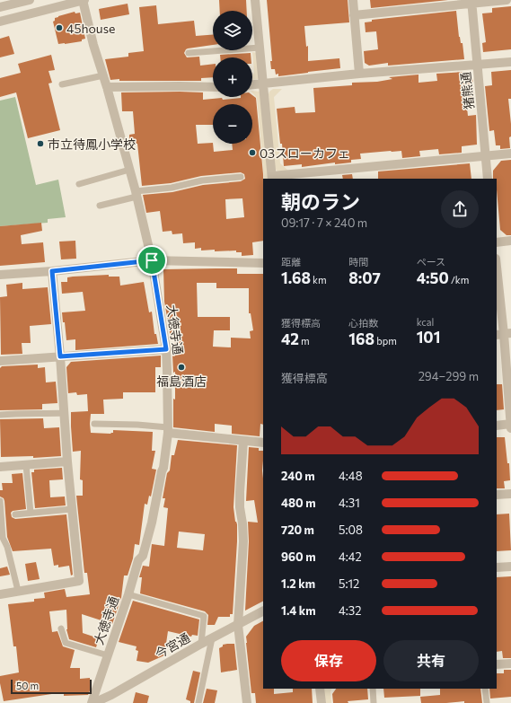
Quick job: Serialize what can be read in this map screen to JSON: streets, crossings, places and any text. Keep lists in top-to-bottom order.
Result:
{
  "streets": {
    "street": ["猪熊通", "大徳寺通", "今宮通"]
  },
  "crossings": [
    ["大徳寺通", "今宮通"]
  ],
  "places": [
    "45house",
    "市立待鳳小学校",
    "03スローカフェ",
    "福島酒店"
  ],
  "scale_bar": "50 m",
  "page": {
    "map_buttons": ["+", "−"],
    "heading": ["朝のラン", "09:17 · 7 × 240 m"],
    "stats": [
      ["距離", "1.68 km"],
      ["時間", "8:07"],
      ["ペース", "4:50 /km"],
      ["獲得標高", "42 m"],
      ["心拍数", "168 bpm"],
      ["kcal", "101"]
    ],
    "chart": ["獲得標高", "294–299 m"],
    "list": [
      {
        "name": "240 m",
        "note": "4:48"
      },
      {
        "name": "480 m",
        "note": "4:31"
      },
      {
        "name": "720 m",
        "note": "5:08"
      },
      {
        "name": "960 m",
        "note": "4:42"
      },
      {
        "name": "1.2 km",
        "note": "5:12"
      },
      {
        "name": "1.4 km",
        "note": "4:32"
      }
    ],
    "buttons": ["保存", "共有"],
    "scale": "50 m"
  }
}
